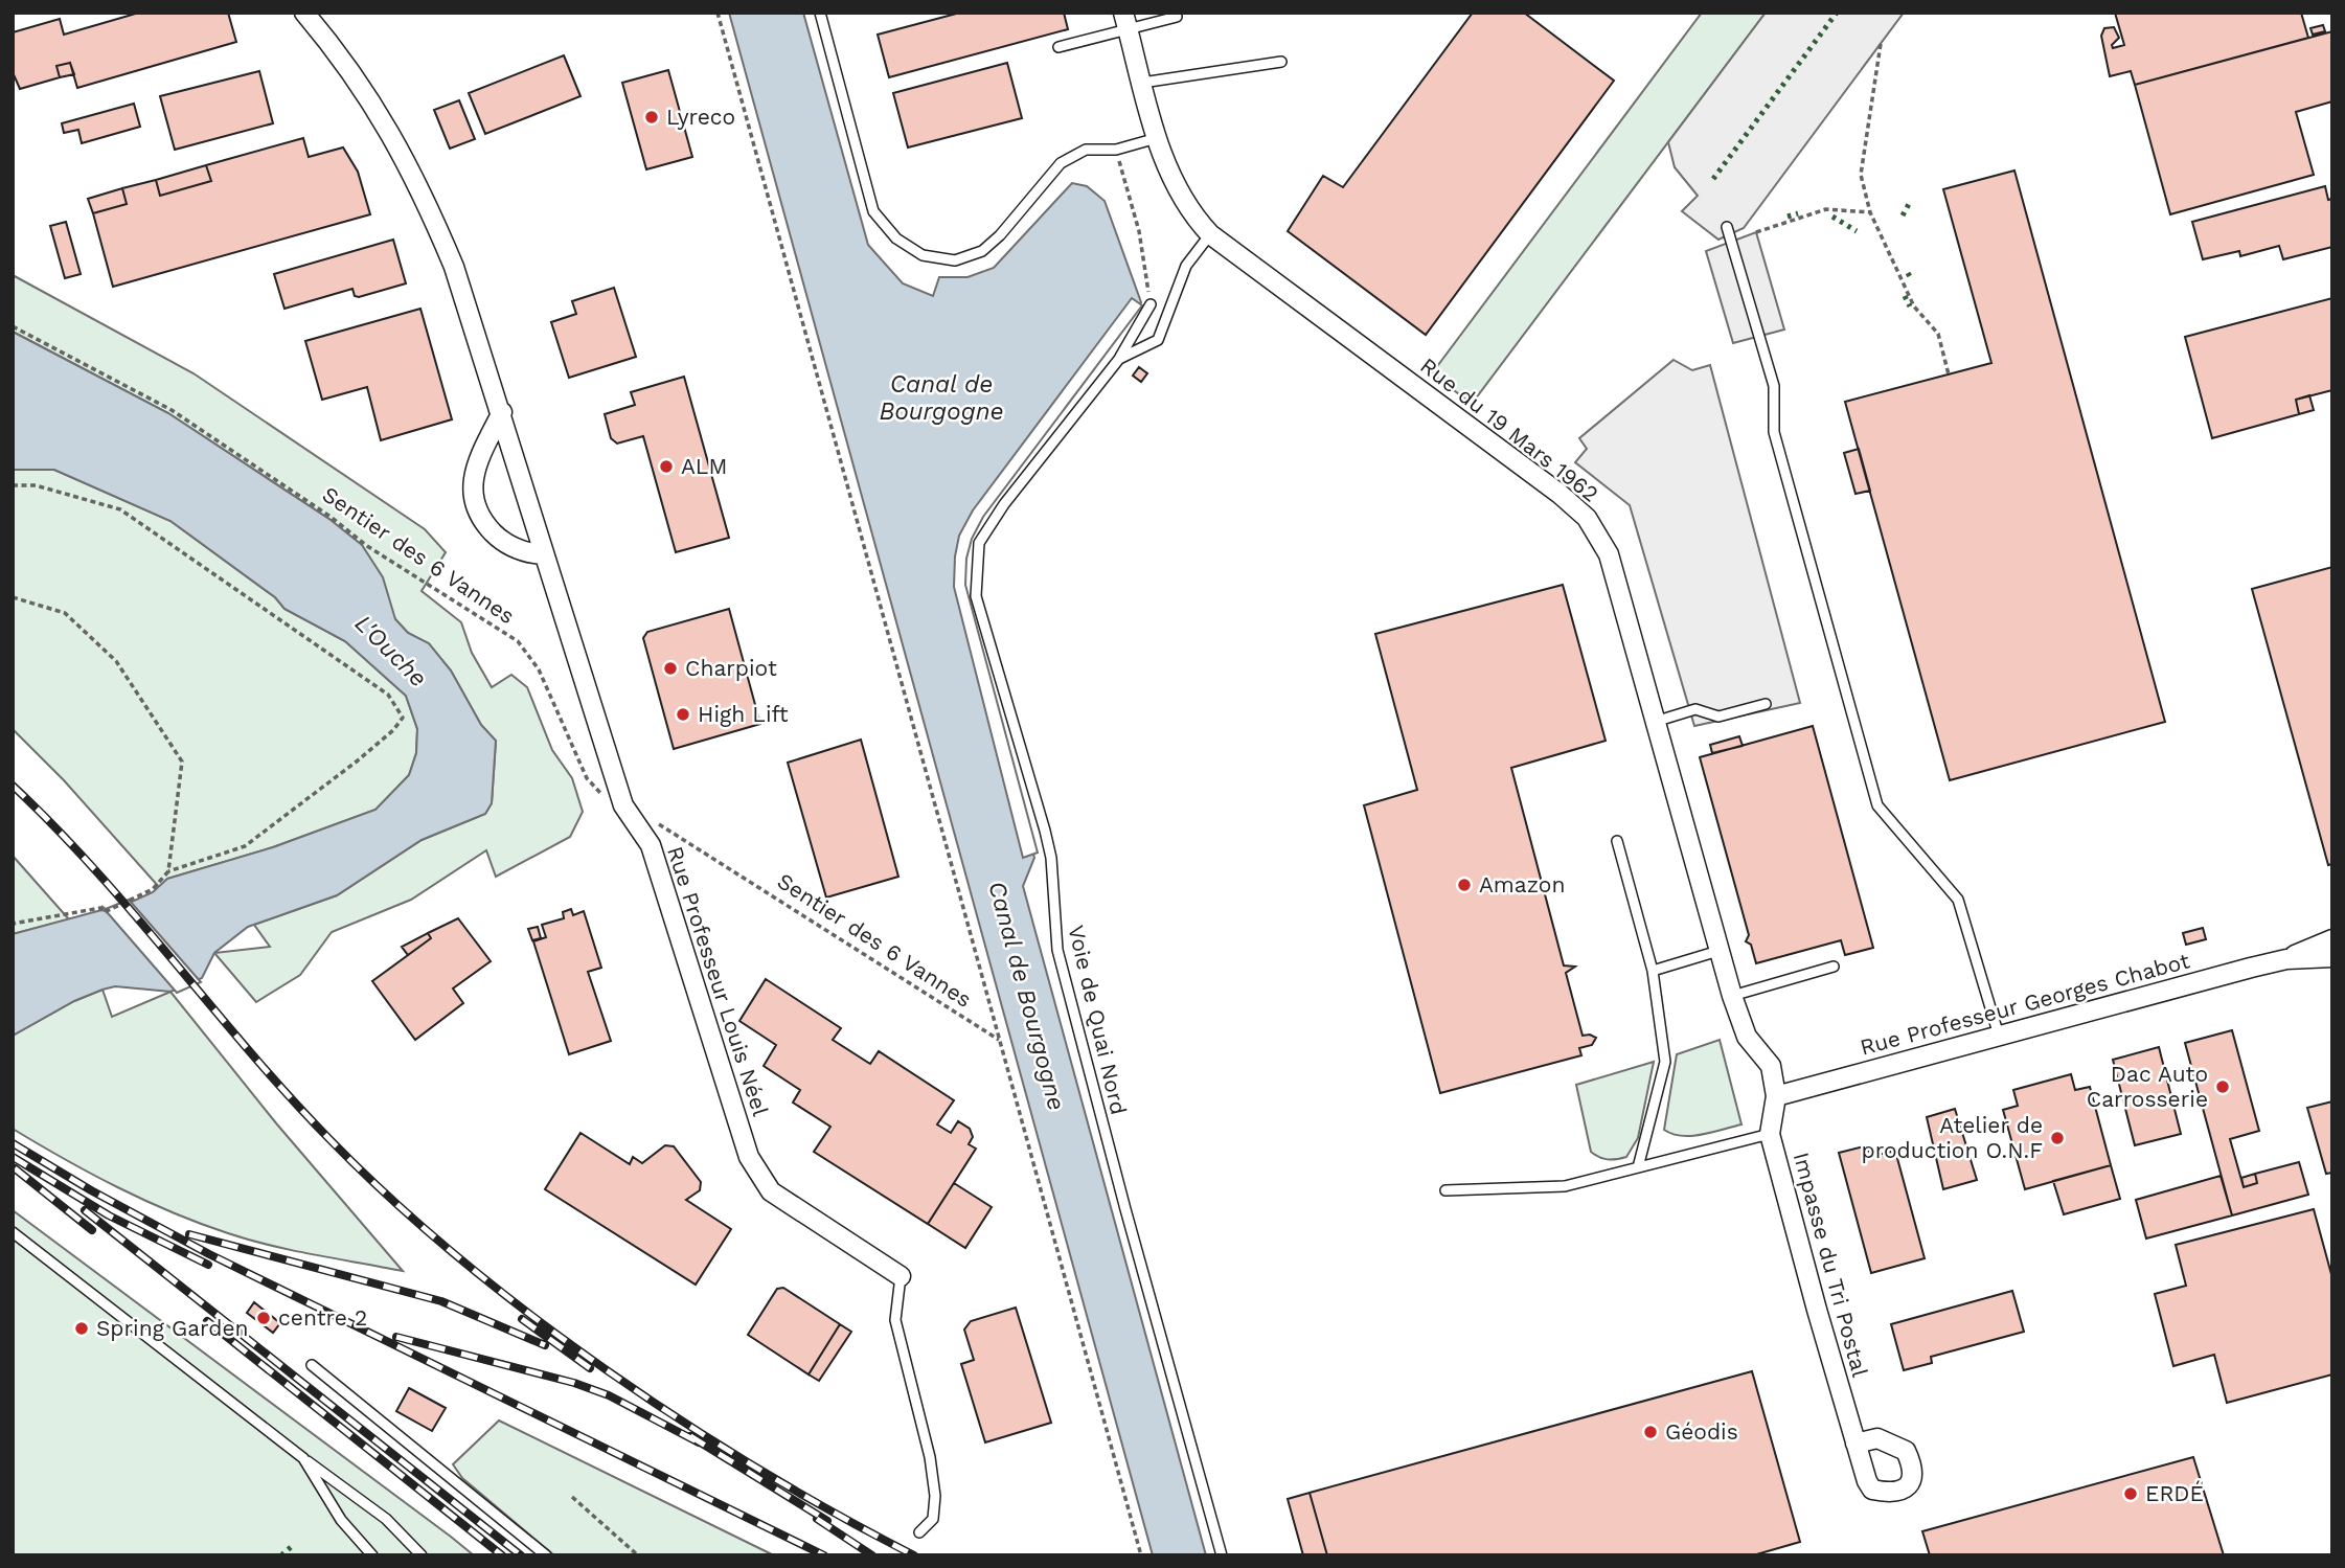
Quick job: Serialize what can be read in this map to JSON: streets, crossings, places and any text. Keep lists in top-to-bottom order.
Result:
{
  "streets": {
    "street": [
      "Rue du 19 Mars 1962",
      "Rue Professeur Louis Néel",
      "Rue Professeur Georges Chabot",
      "Impasse du Tri Postal"
    ],
    "lane": ["Voie de Quai Nord"],
    "path": ["Sentier des 6 Vannes"]
  },
  "crossings": [
    ["Rue du 19 Mars 1962", "Rue Professeur Georges Chabot"],
    ["Rue du 19 Mars 1962", "Voie de Quai Nord"],
    ["Rue du 19 Mars 1962", "Impasse du Tri Postal"],
    ["Sentier des 6 Vannes", "Rue Professeur Louis Néel"],
    ["Rue Professeur Georges Chabot", "Impasse du Tri Postal"]
  ],
  "water": ["Canal de Bourgogne", "L'Ouche"],
  "places": [
    "Lyreco",
    "ALM",
    "Charpiot",
    "High Lift",
    "Amazon",
    "Dac Auto Carrosserie",
    "Atelier de production O.N.F",
    "centre 2",
    "Spring Garden",
    "Géodis",
    "ERDÉ"
  ]
}
